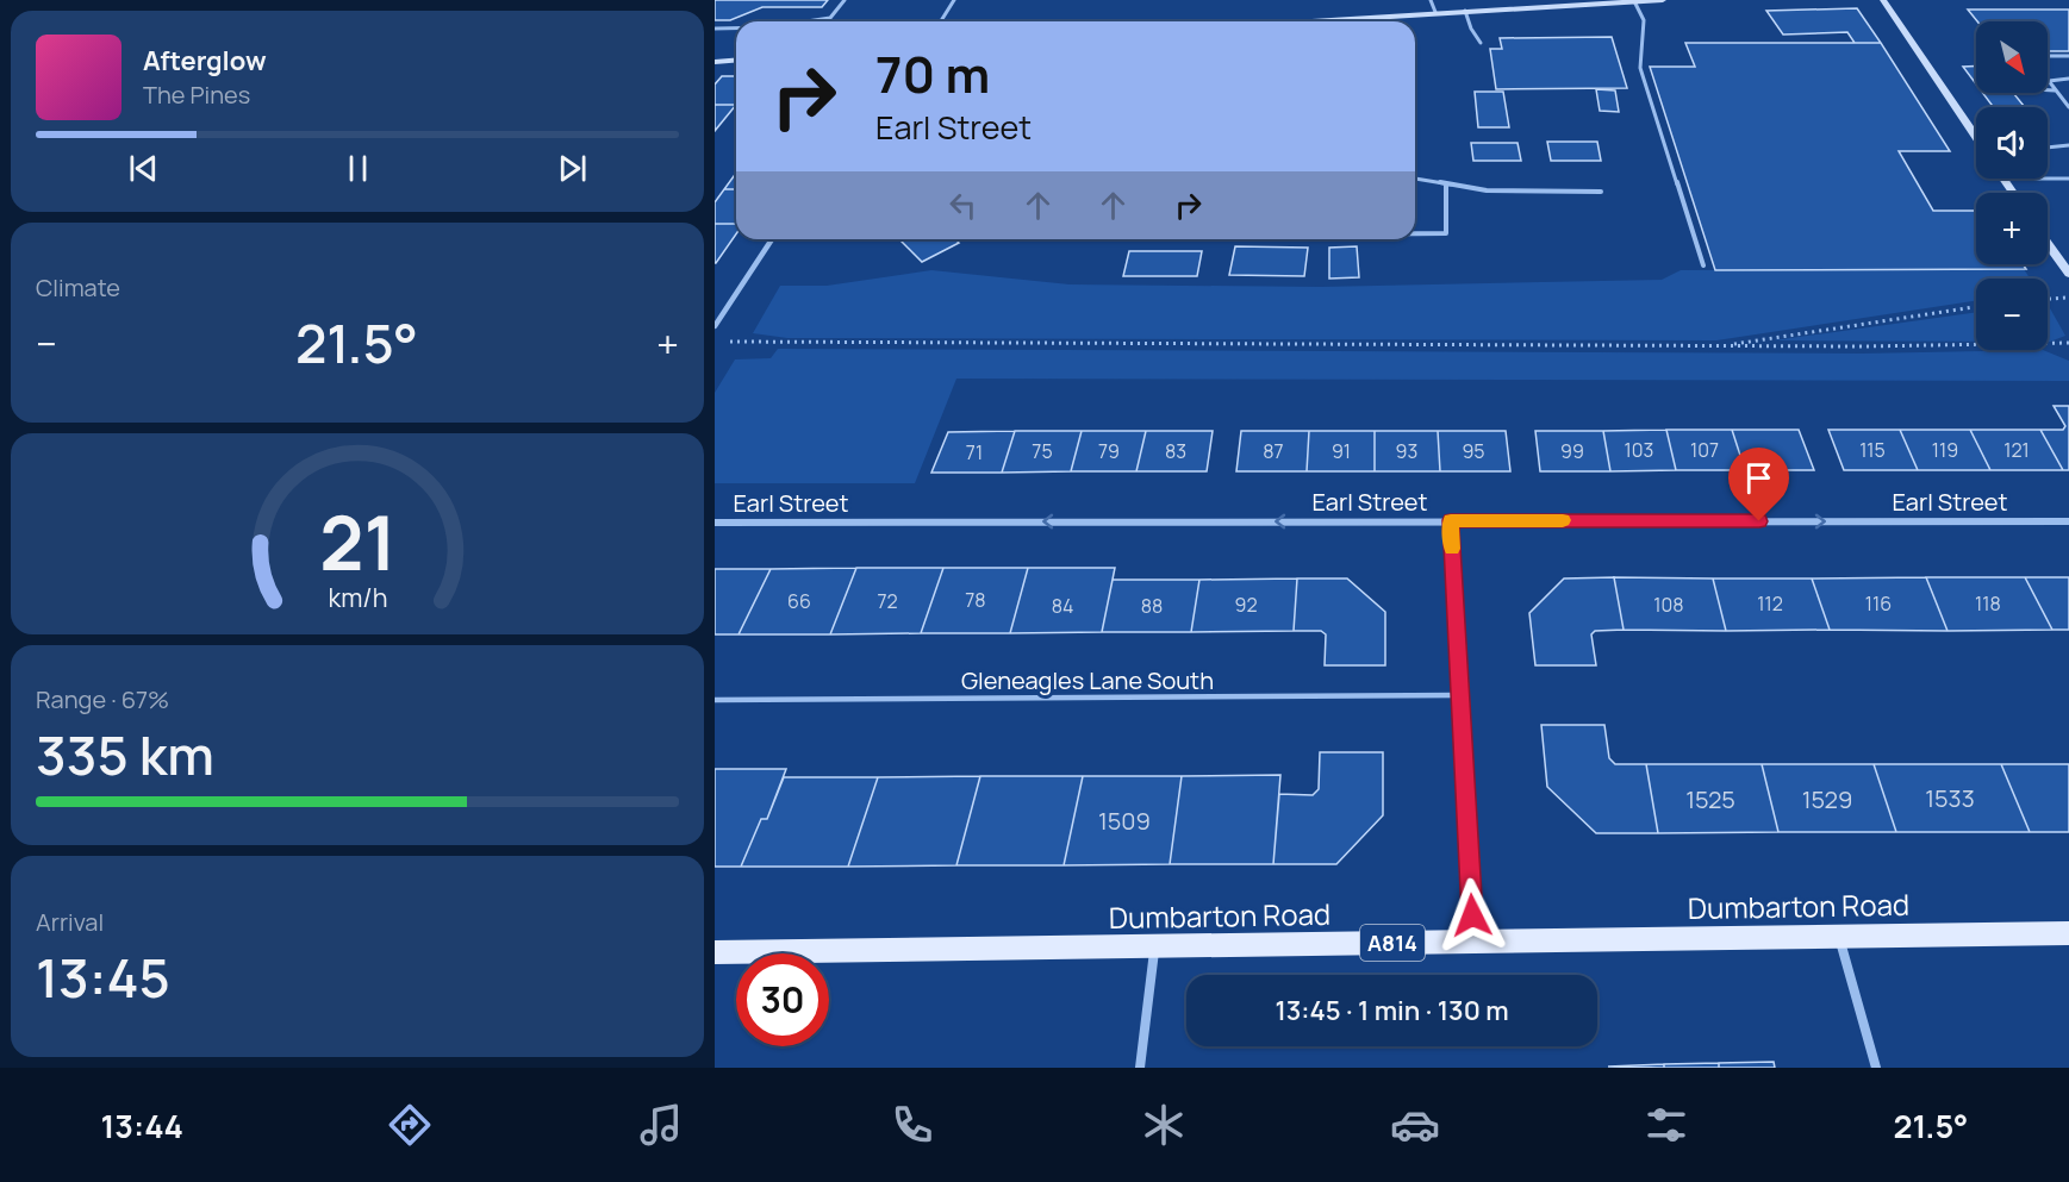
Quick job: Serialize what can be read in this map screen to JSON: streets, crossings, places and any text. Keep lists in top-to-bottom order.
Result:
{
  "streets": {
    "main road": ["Dumbarton Road", "A814"],
    "street": ["Earl Street"],
    "lane": ["Gleneagles Lane South"]
  },
  "house_numbers": [
    "103",
    "107",
    "115",
    "119",
    "121",
    "75",
    "79",
    "83",
    "87",
    "91",
    "93",
    "95",
    "99",
    "71",
    "78",
    "66",
    "72",
    "112",
    "116",
    "118",
    "92",
    "108",
    "84",
    "88",
    "1533",
    "1525",
    "1529",
    "1509"
  ],
  "north": "bottom right",
  "page": {
    "map_buttons": ["+", "−"],
    "turn": ["70 m", "Earl Street"],
    "song": ["Afterglow", "The Pines"],
    "tile": [
      "Climate",
      ["Range · 67%", "335 km"],
      ["Arrival", "13:45"]
    ],
    "heat": ["−", "21.5°", "+"],
    "limit": "30",
    "trip": "13:45 · 1 min · 130 m",
    "tabs": ["13:44", "21.5°"],
    "gauge": ["21", "km/h"]
  }
}
